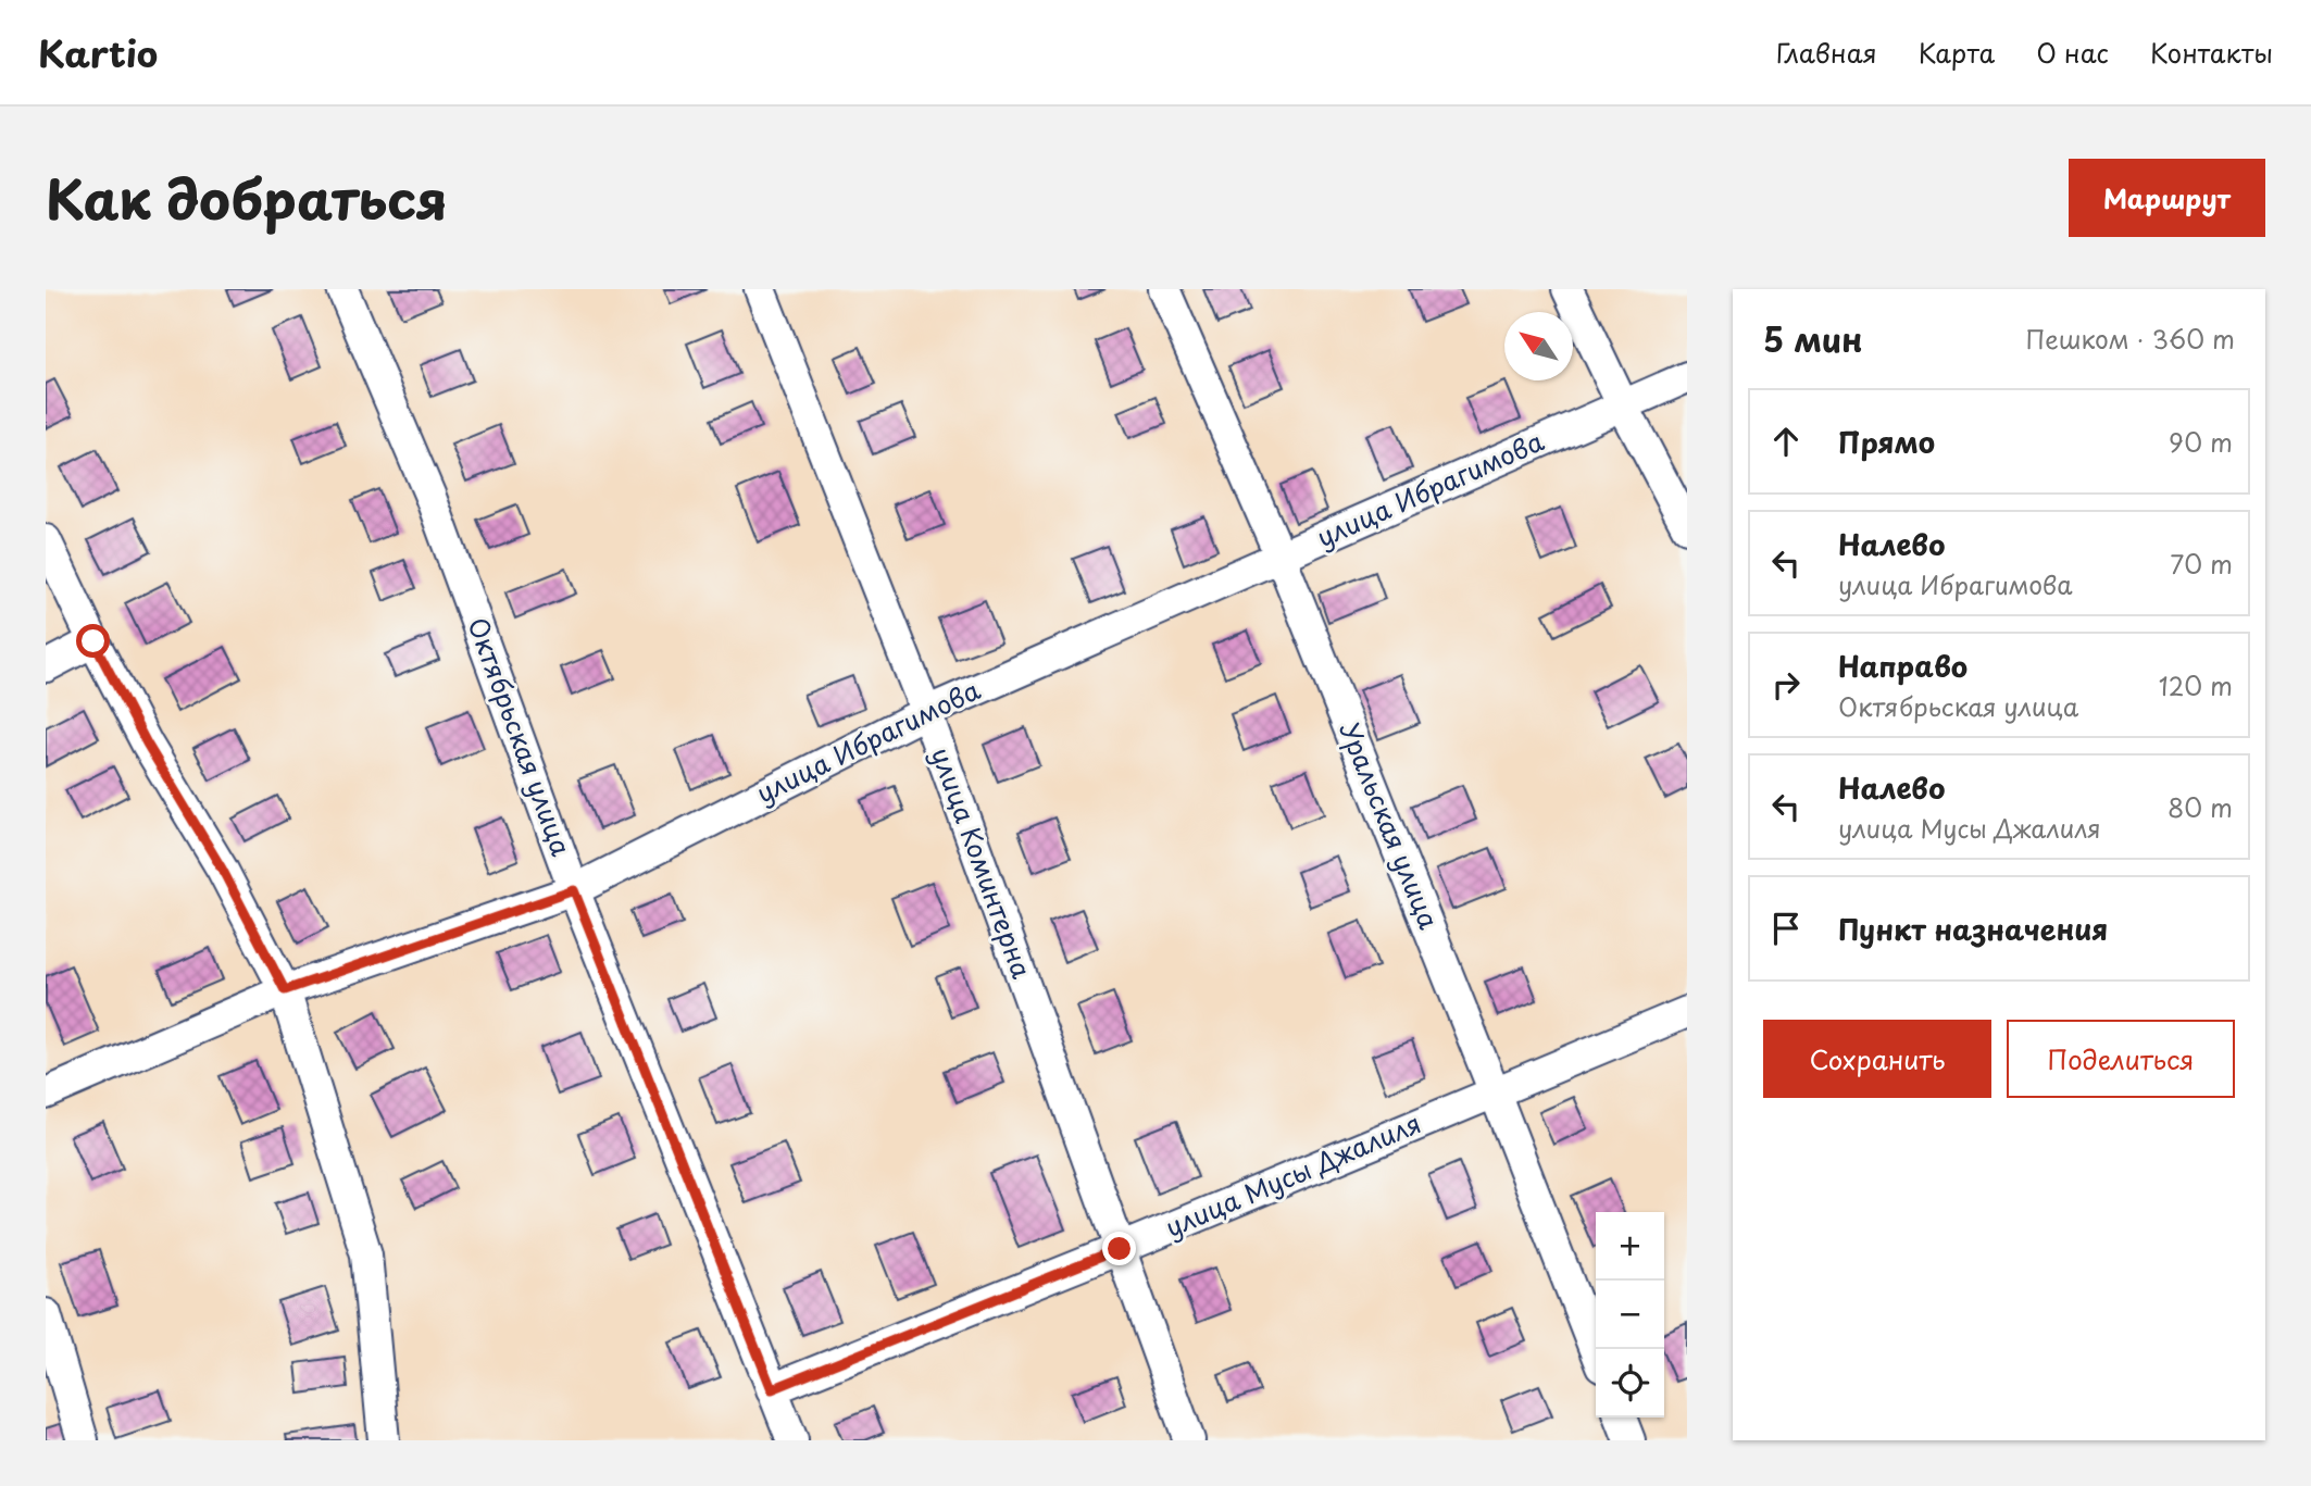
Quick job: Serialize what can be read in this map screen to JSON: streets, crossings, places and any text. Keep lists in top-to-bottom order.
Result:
{
  "streets": {
    "street": [
      "улица Ибрагимова",
      "Октябрьская улица",
      "Уральская улица",
      "улица Коминтерна",
      "улица Мусы Джалиля"
    ]
  },
  "crossings": [
    ["улица Ибрагимова", "Октябрьская улица"],
    ["улица Ибрагимова", "Уральская улица"],
    ["улица Ибрагимова", "улица Коминтерна"],
    ["Октябрьская улица", "улица Мусы Джалиля"],
    ["Уральская улица", "улица Мусы Джалиля"],
    ["улица Коминтерна", "улица Мусы Джалиля"]
  ],
  "north": "top left",
  "page": {
    "header": "Kartio",
    "nav": [
      "Главная",
      "Карта",
      "О нас",
      "Контакты"
    ],
    "title": "Как добраться",
    "buttons": [
      "Маршрут",
      ["Сохранить", "Поделиться"]
    ],
    "heading": ["5 мин", "Пешком · 360 m"],
    "list": [
      ["Прямо", "90 m"],
      ["Налево", "улица Ибрагимова", "70 m"],
      ["Направо", "Октябрьская улица", "120 m"],
      ["Налево", "улица Мусы Джалиля", "80 m"],
      "Пункт назначения"
    ],
    "map_buttons": ["+", "−"]
  }
}
